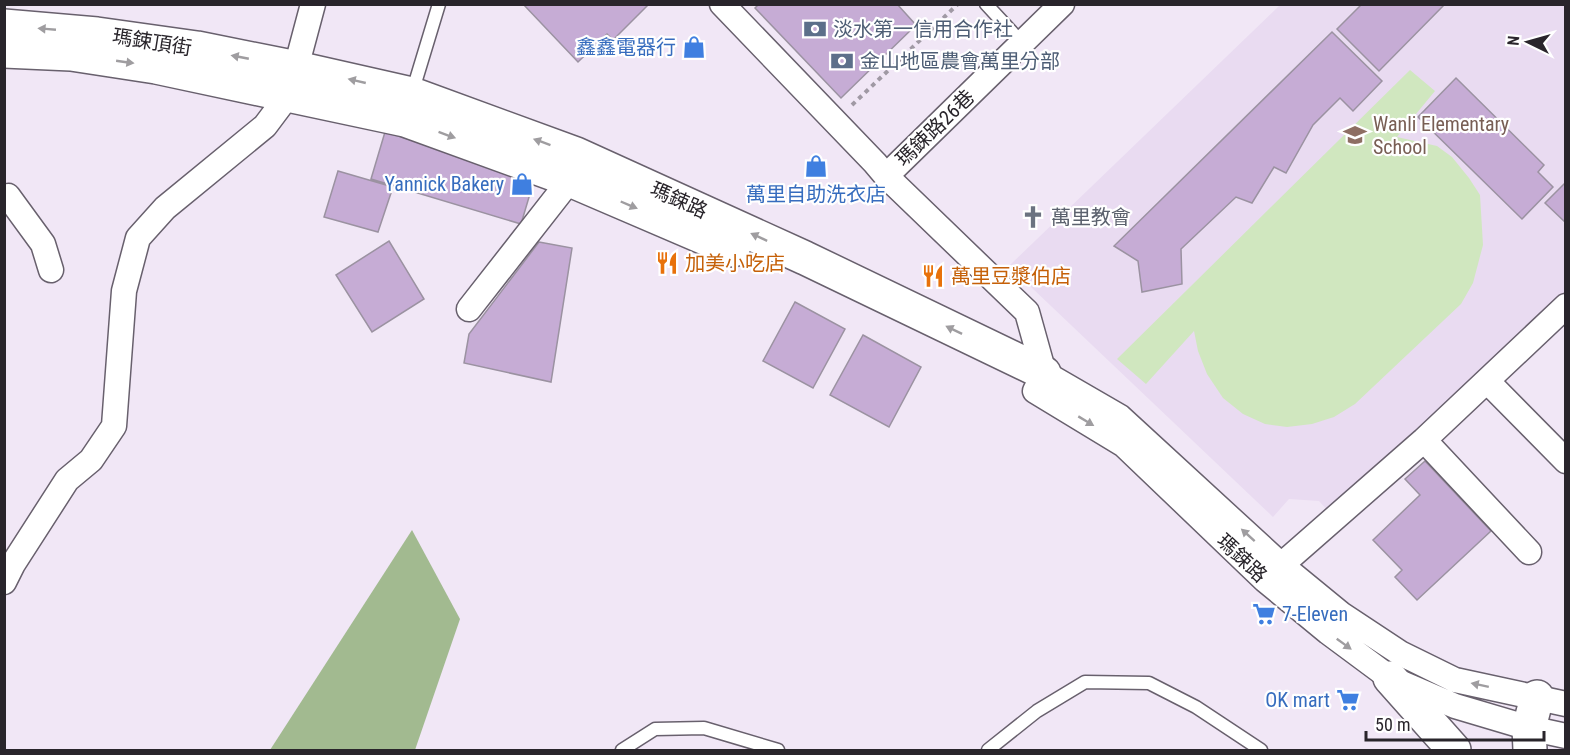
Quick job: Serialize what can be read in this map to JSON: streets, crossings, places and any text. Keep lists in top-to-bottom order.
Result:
{
  "streets": {
    "street": ["瑪鋉頂街", "瑪鋉路26巷", "瑪鋉路"]
  },
  "crossings": [
    ["瑪鋉頂街", "瑪鋉路"]
  ],
  "places": {
    "bank": ["淡水第一信用合作社", "金山地區農會萬里分部"],
    "shop": ["鑫鑫電器行", "萬里自助洗衣店", "Yannick Bakery"],
    "school or university": ["Wanli Elementary School"],
    "church": ["萬里教會"],
    "restaurant": ["加美小吃店", "萬里豆漿伯店"],
    "supermarket": ["7-Eleven", "OK mart"]
  },
  "scale_bar": "50 m",
  "north": "left"
}
